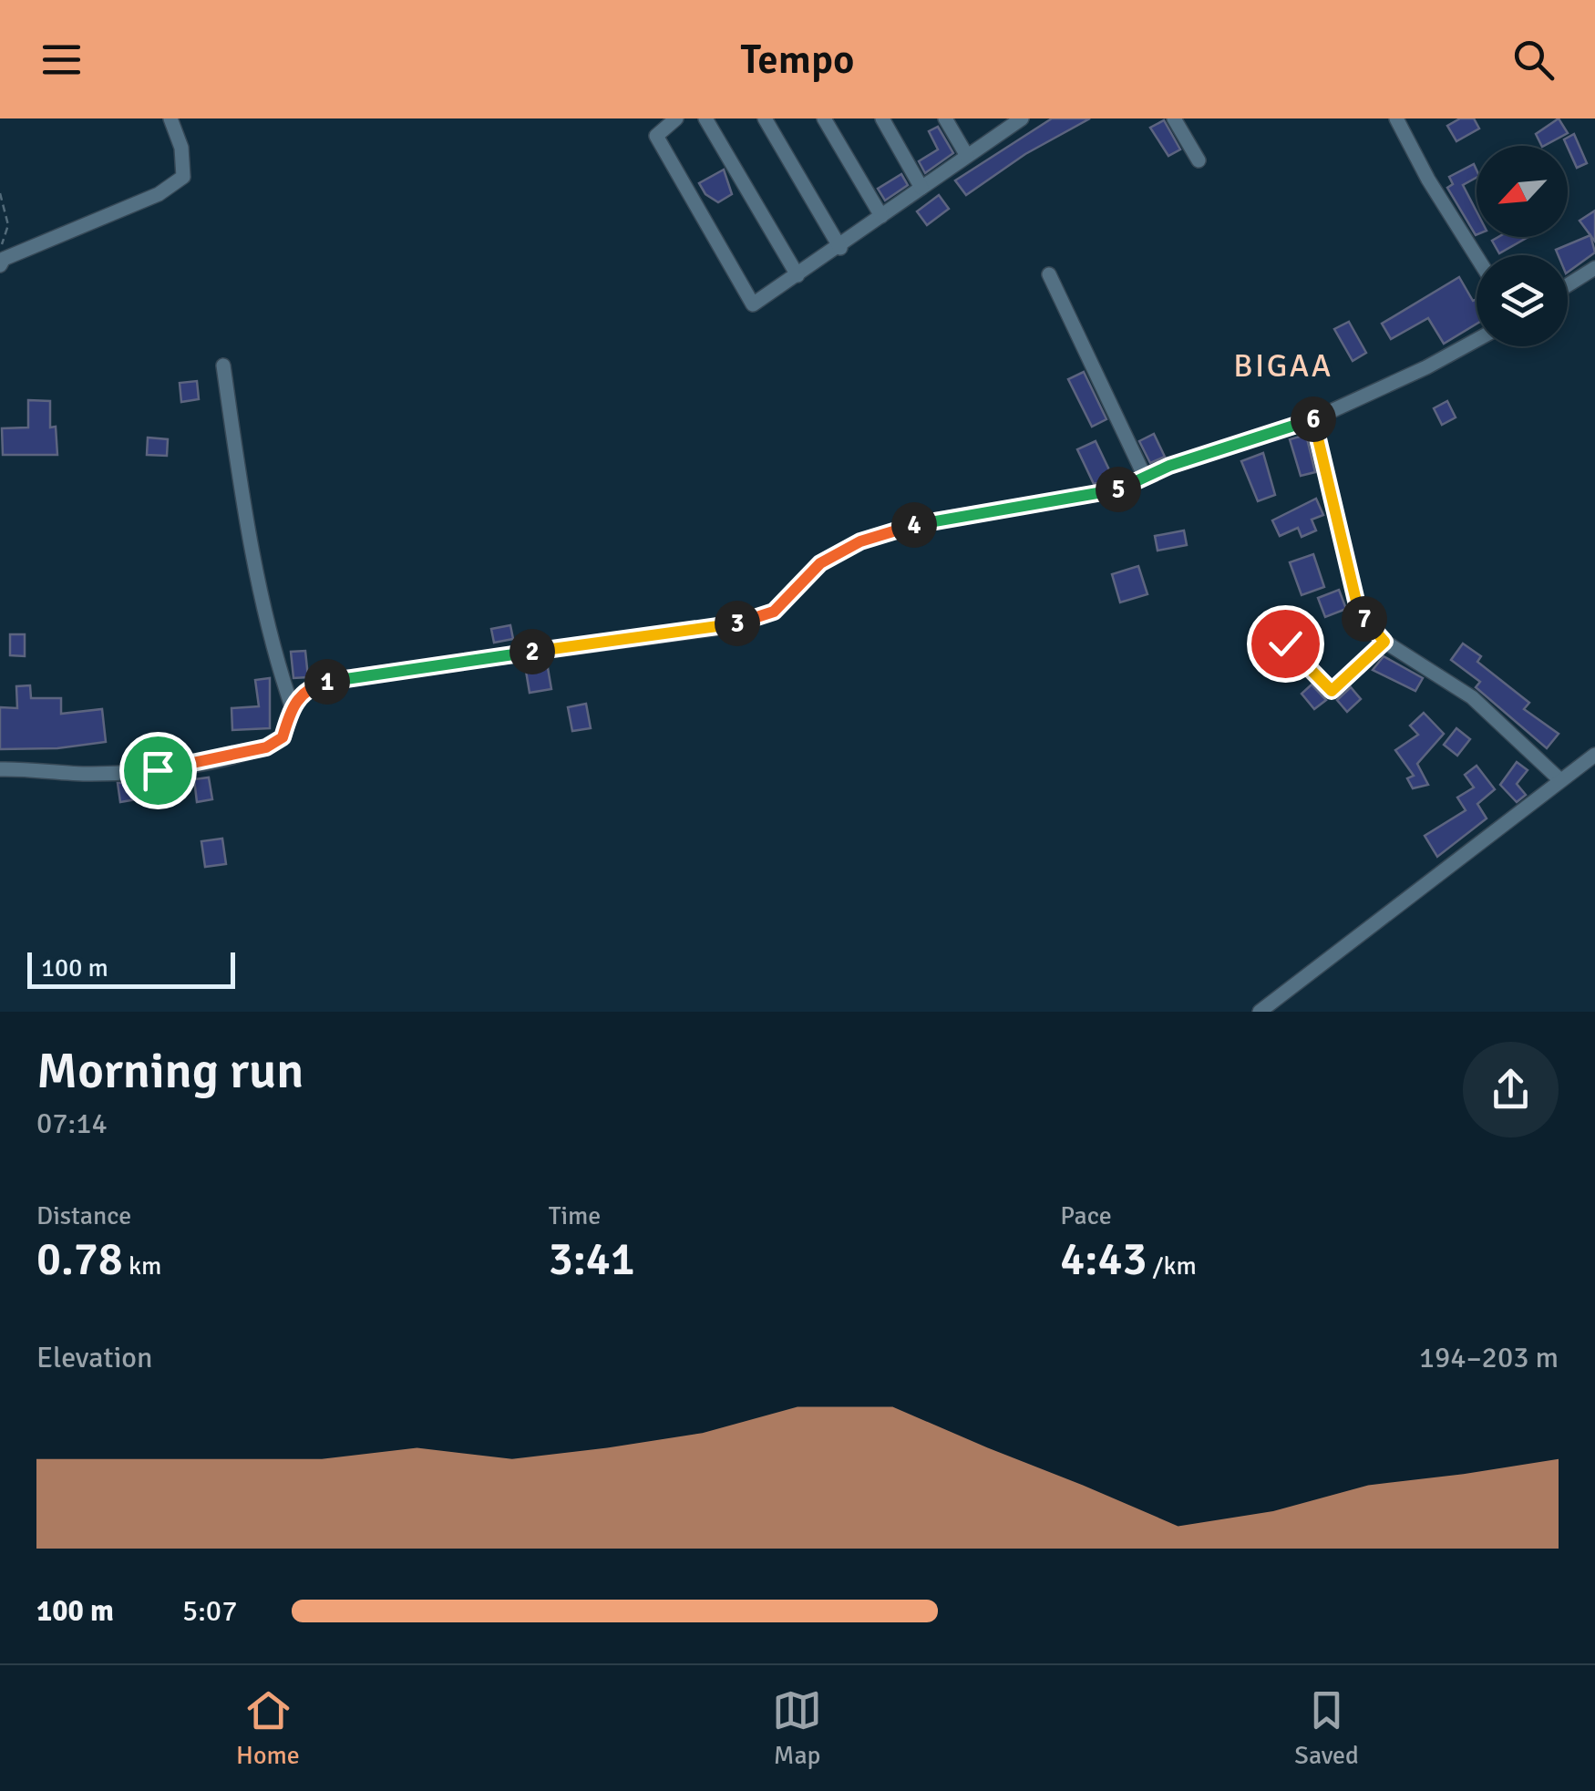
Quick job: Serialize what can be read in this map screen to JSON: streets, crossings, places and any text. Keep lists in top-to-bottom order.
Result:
{
  "districts": ["BIGAA"],
  "scale_bar": "100 m",
  "north": "bottom left",
  "page": {
    "header": "Tempo",
    "pins": [
      "6",
      "5",
      "4",
      "7",
      "3",
      "2",
      "1"
    ],
    "scale": "100 m",
    "heading": ["Morning run", "07:14"],
    "stats": [
      ["Distance", "0.78 km"],
      ["Time", "3:41"],
      ["Pace", "4:43 /km"]
    ],
    "chart": ["Elevation", "194–203 m"],
    "list": [
      {
        "name": "100 m",
        "note": "5:07"
      }
    ],
    "tabs": ["Home", "Map", "Saved"]
  }
}
